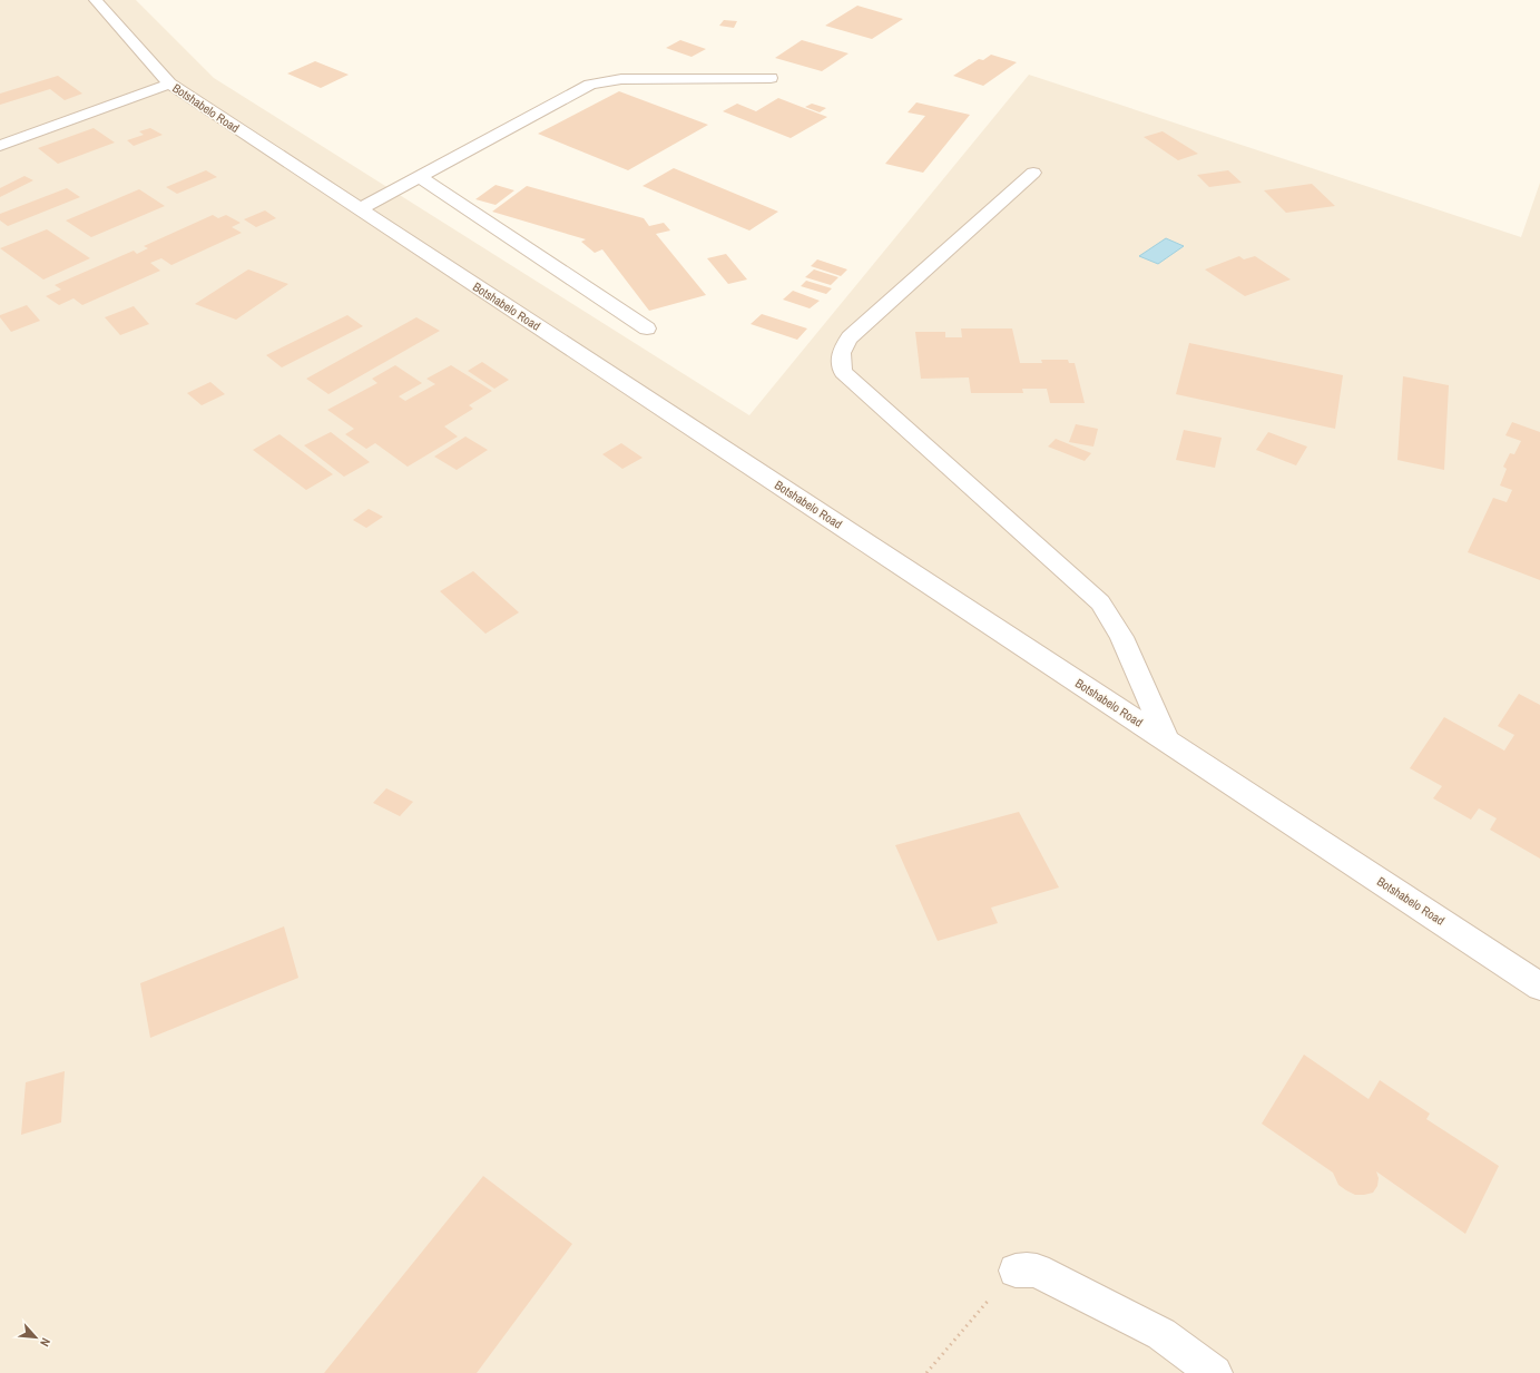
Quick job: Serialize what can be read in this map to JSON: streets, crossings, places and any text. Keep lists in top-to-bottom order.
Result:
{
  "streets": {
    "street": ["Botshabelo Road"]
  },
  "north": "bottom right"
}
